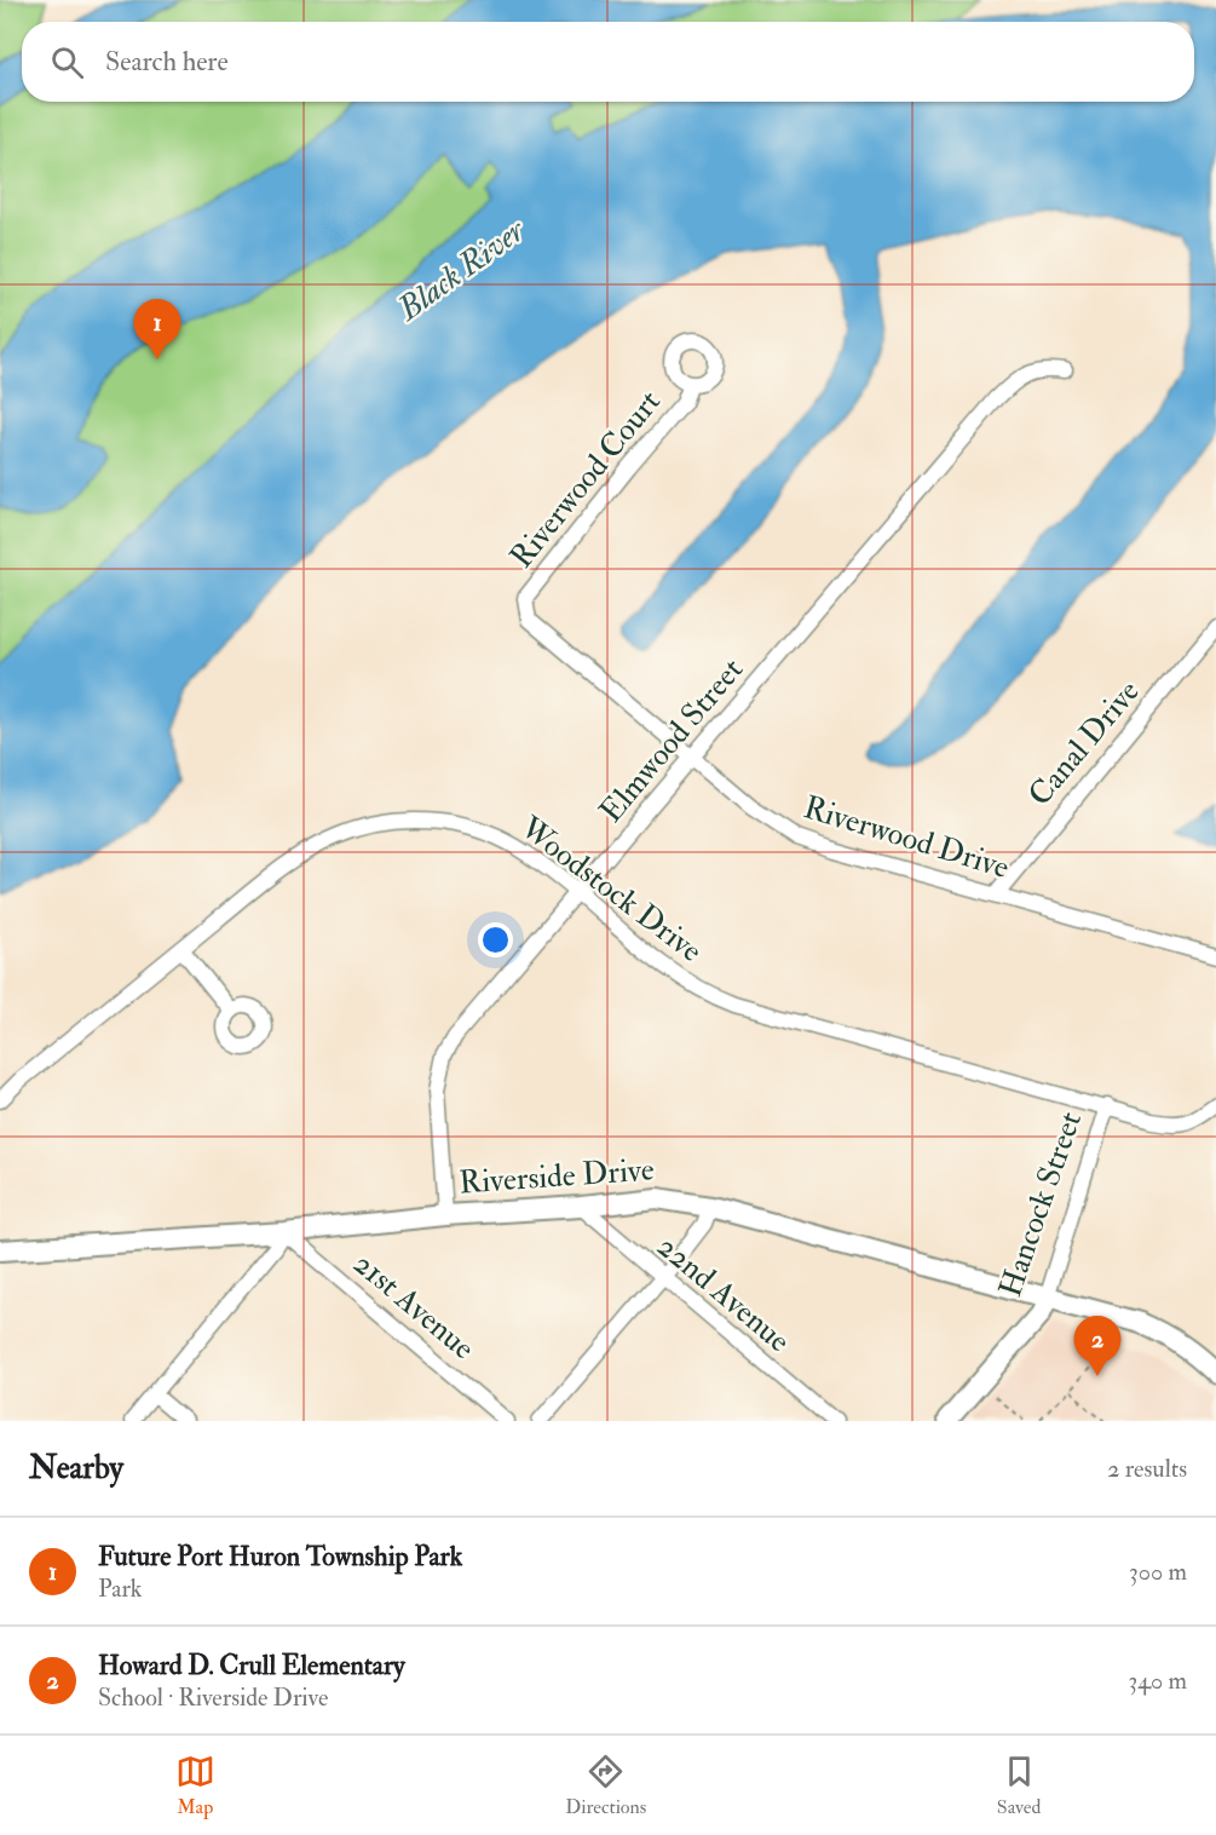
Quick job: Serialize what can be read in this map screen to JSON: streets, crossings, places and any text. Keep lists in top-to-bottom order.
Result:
{
  "streets": {
    "street": [
      "Riverwood Court",
      "Elmwood Street",
      "Canal Drive",
      "Riverwood Drive",
      "Woodstock Drive",
      "Riverside Drive",
      "Hancock Street",
      "22nd Avenue",
      "21st Avenue"
    ]
  },
  "crossings": [
    ["Riverwood Court", "Riverwood Drive"],
    ["Elmwood Street", "Riverwood Drive"],
    ["Elmwood Street", "Woodstock Drive"],
    ["Elmwood Street", "Riverside Drive"],
    ["Canal Drive", "Riverwood Drive"],
    ["Woodstock Drive", "Hancock Street"],
    ["Riverside Drive", "Hancock Street"],
    ["Riverside Drive", "22nd Avenue"],
    ["Riverside Drive", "21st Avenue"]
  ],
  "water": ["Black River"],
  "page": {
    "search": "Search here",
    "pins": ["1", "2"],
    "heading": ["Nearby", "2 results"],
    "list": [
      {
        "mark": "1",
        "name": "Future Port Huron Township Park",
        "note": "Park",
        "value": "300 m"
      },
      {
        "mark": "2",
        "name": "Howard D. Crull Elementary",
        "note": "School · Riverside Drive",
        "value": "340 m"
      }
    ],
    "nav": ["Map", "Directions", "Saved"]
  }
}
